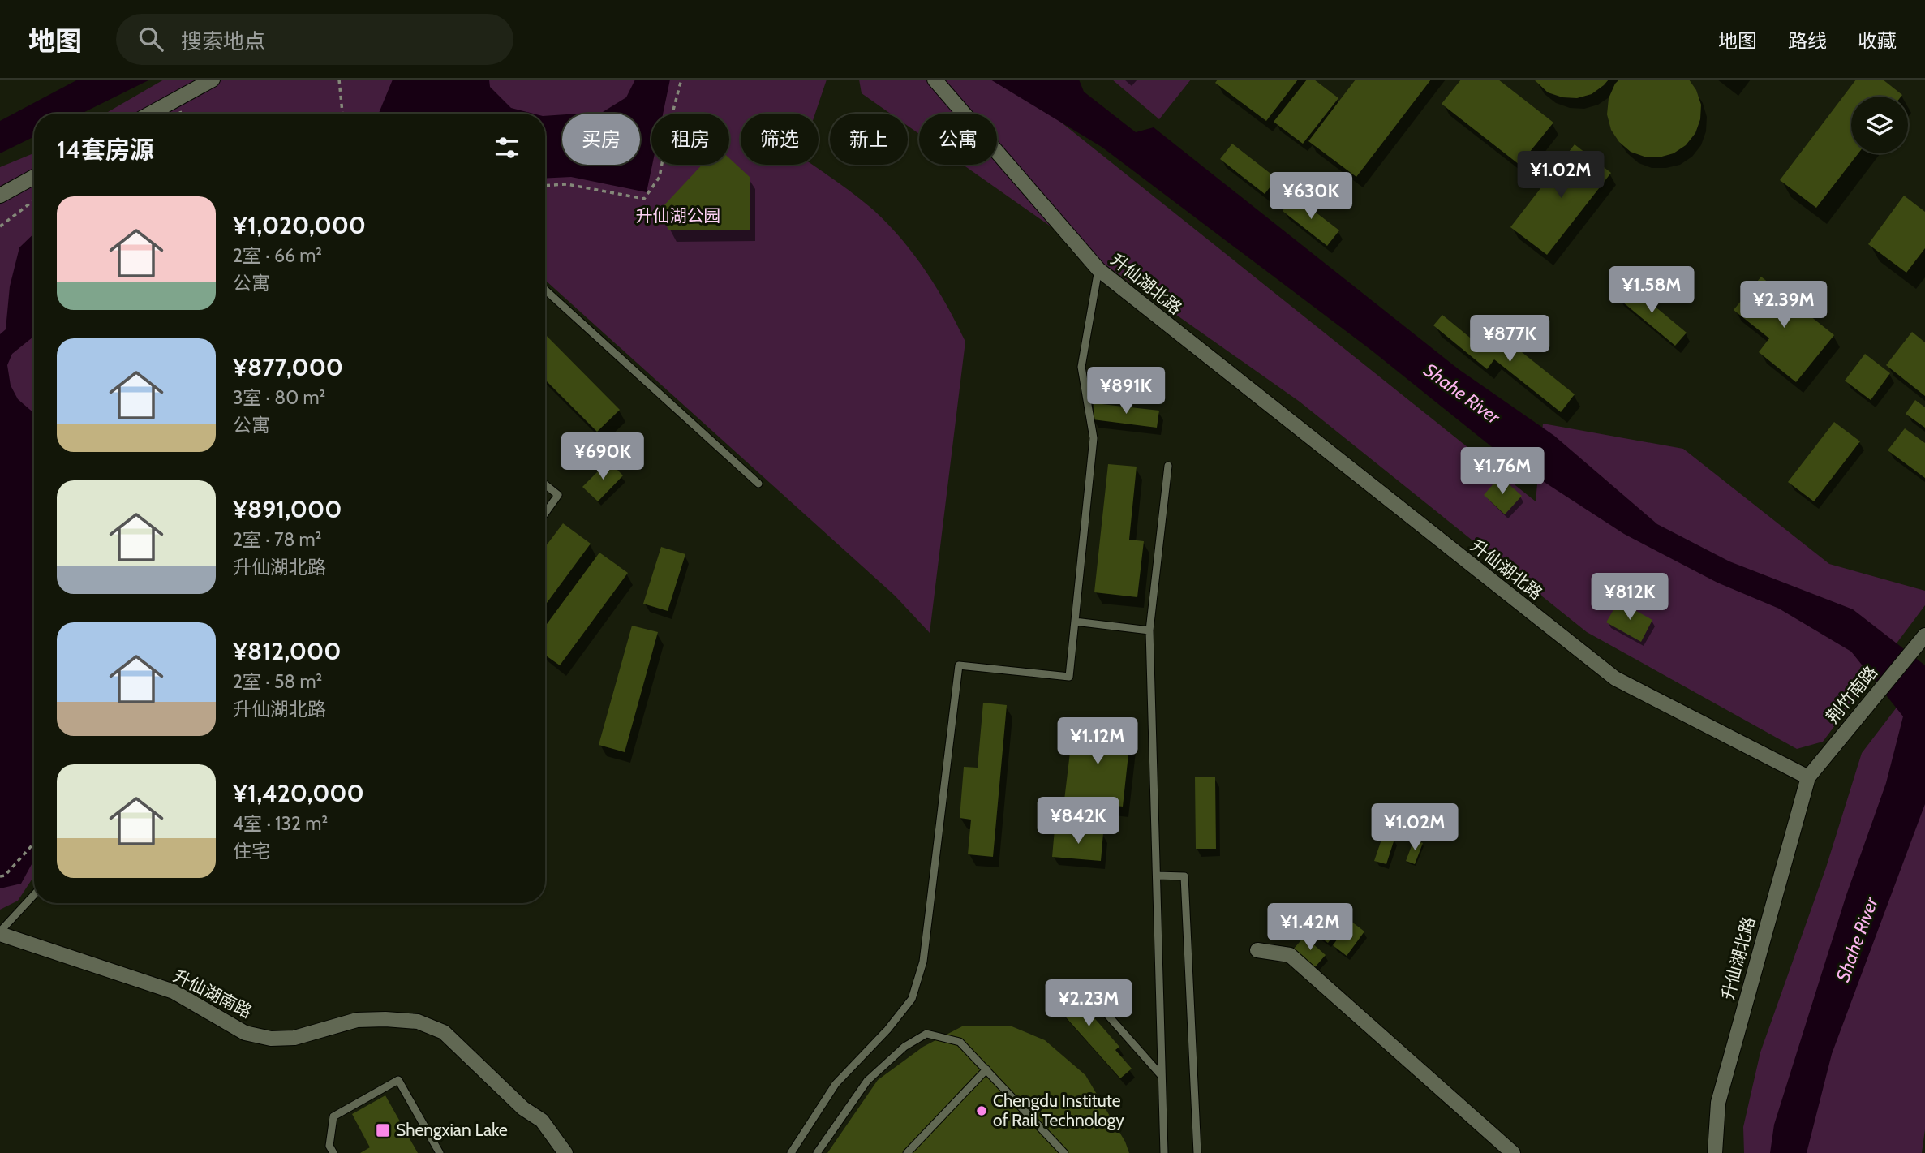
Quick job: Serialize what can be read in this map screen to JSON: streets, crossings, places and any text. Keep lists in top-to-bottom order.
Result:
{
  "streets": {
    "street": ["升仙湖北路", "荆竹南路", "升仙湖南路"]
  },
  "crossings": [
    ["升仙湖北路", "荆竹南路"]
  ],
  "water": ["Shahe River"],
  "parks": ["升仙湖公园"],
  "places": {
    "other": ["Chengdu Institute of Rail Technology"],
    "transit": ["Shengxian Lake"]
  },
  "page": {
    "header": "地图",
    "search": "搜索地点",
    "nav": ["地图", "路线", "收藏"],
    "chip": [
      "买房",
      "租房",
      "筛选",
      "新上",
      "公寓"
    ],
    "heading": "14套房源",
    "price": [
      "¥1.02M",
      "¥630K",
      "¥1.58M",
      "¥2.39M",
      "¥877K",
      "¥891K",
      "¥690K",
      "¥1.76M",
      "¥812K",
      "¥1.12M",
      "¥842K",
      "¥1.02M",
      "¥1.42M",
      "¥2.23M"
    ],
    "list": [
      {
        "name": "¥1,020,000",
        "note": "2室 · 66 m² · 公寓"
      },
      {
        "name": "¥877,000",
        "note": "3室 · 80 m² · 公寓"
      },
      {
        "name": "¥891,000",
        "note": "2室 · 78 m² · 升仙湖北路"
      },
      {
        "name": "¥812,000",
        "note": "2室 · 58 m² · 升仙湖北路"
      },
      {
        "name": "¥1,420,000",
        "note": "4室 · 132 m² · 住宅"
      }
    ]
  }
}
